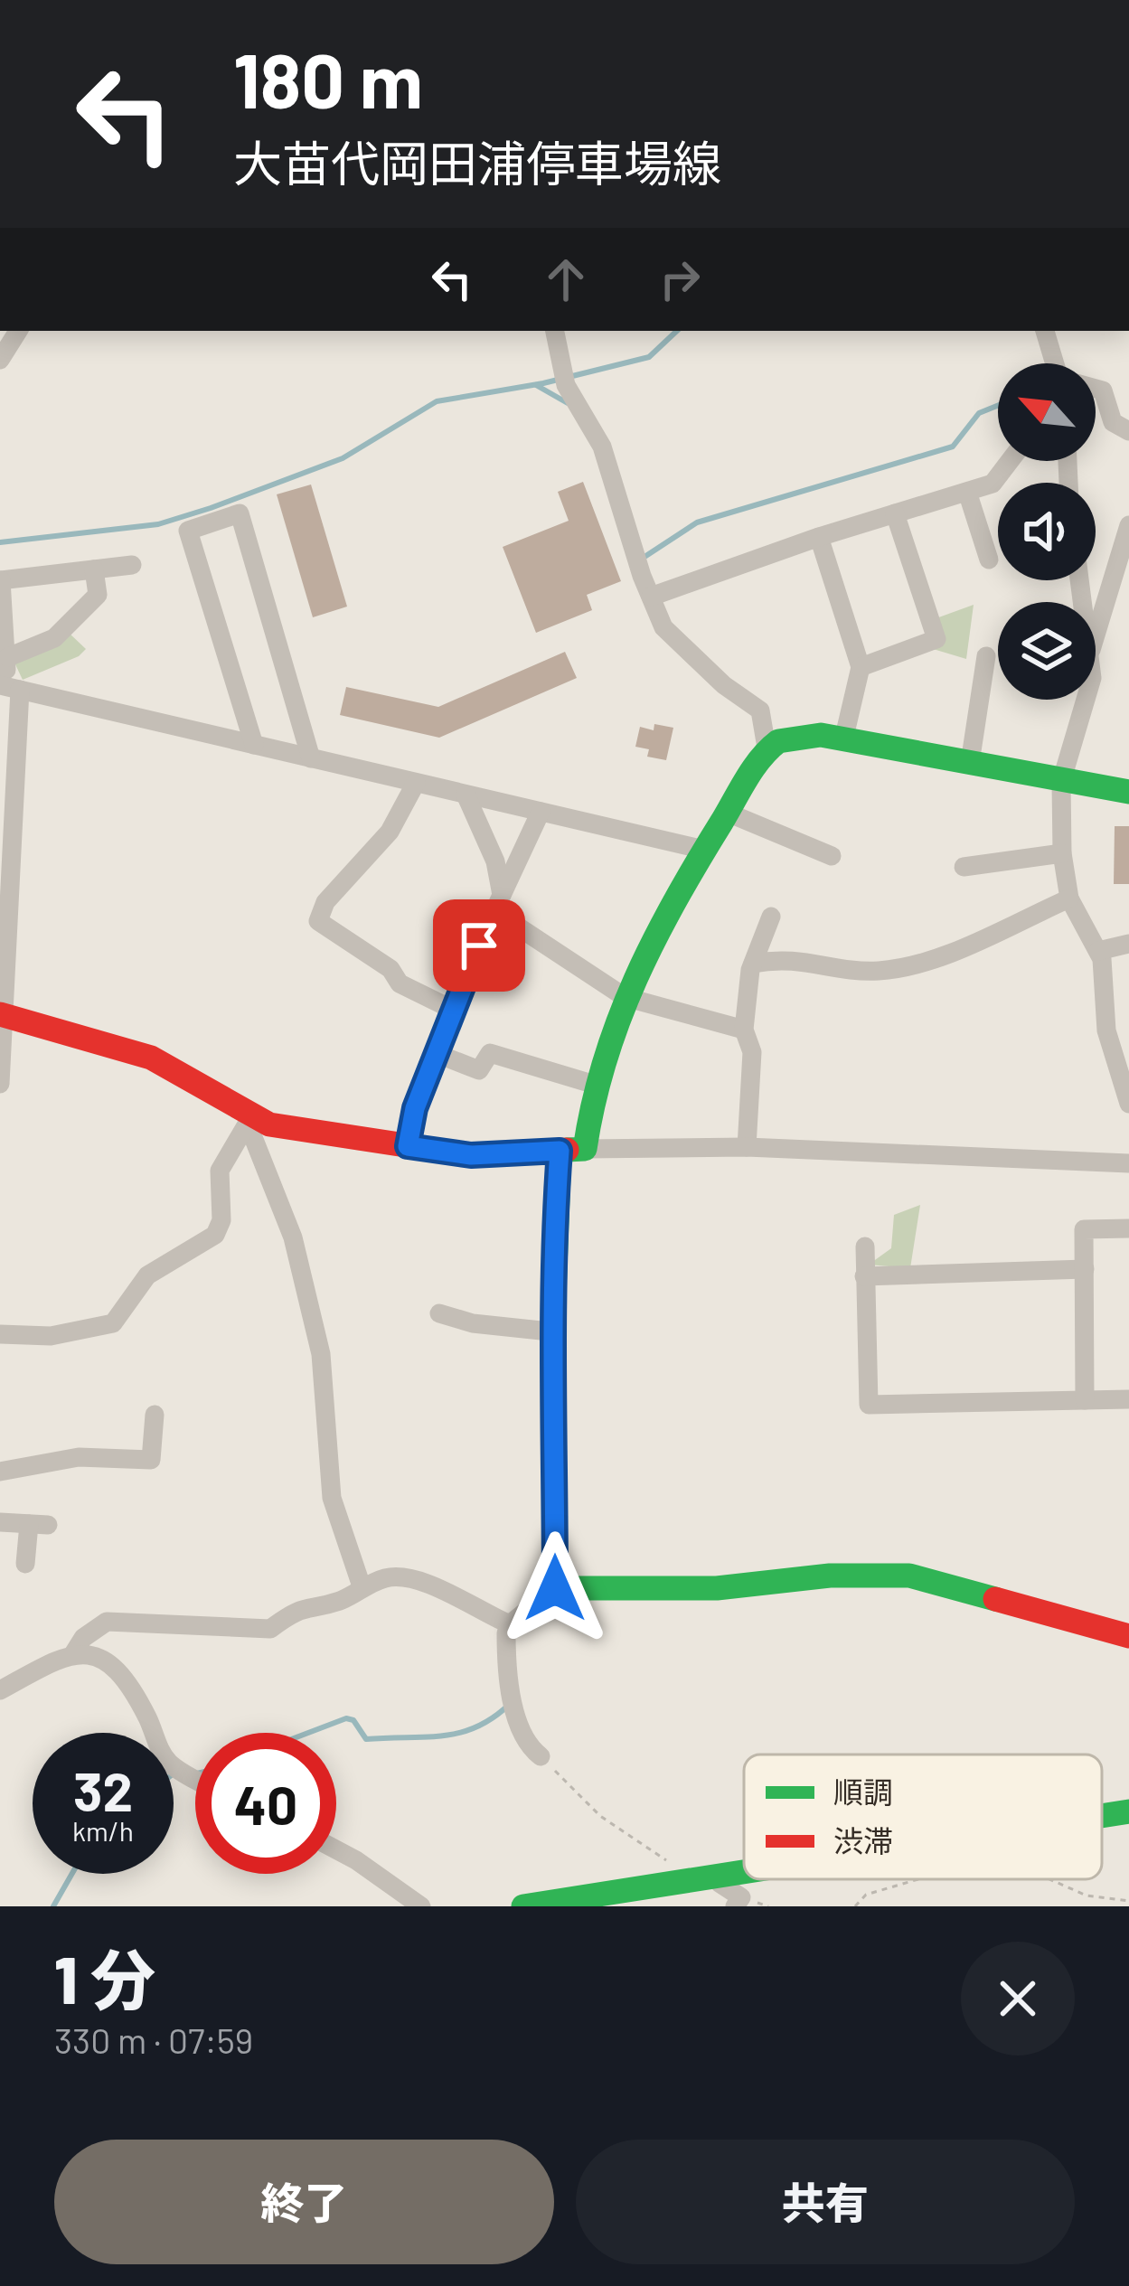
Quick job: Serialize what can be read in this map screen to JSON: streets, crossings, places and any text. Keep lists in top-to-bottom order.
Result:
{
  "legend": ["順調", "渋滞"],
  "north": "top left",
  "page": {
    "turn": ["180 m", "大苗代岡田浦停車場線"],
    "speed": "32 km/h",
    "limit": "40",
    "heading": ["1 分", "330 m · 07:59"],
    "buttons": ["終了", "共有"]
  }
}
